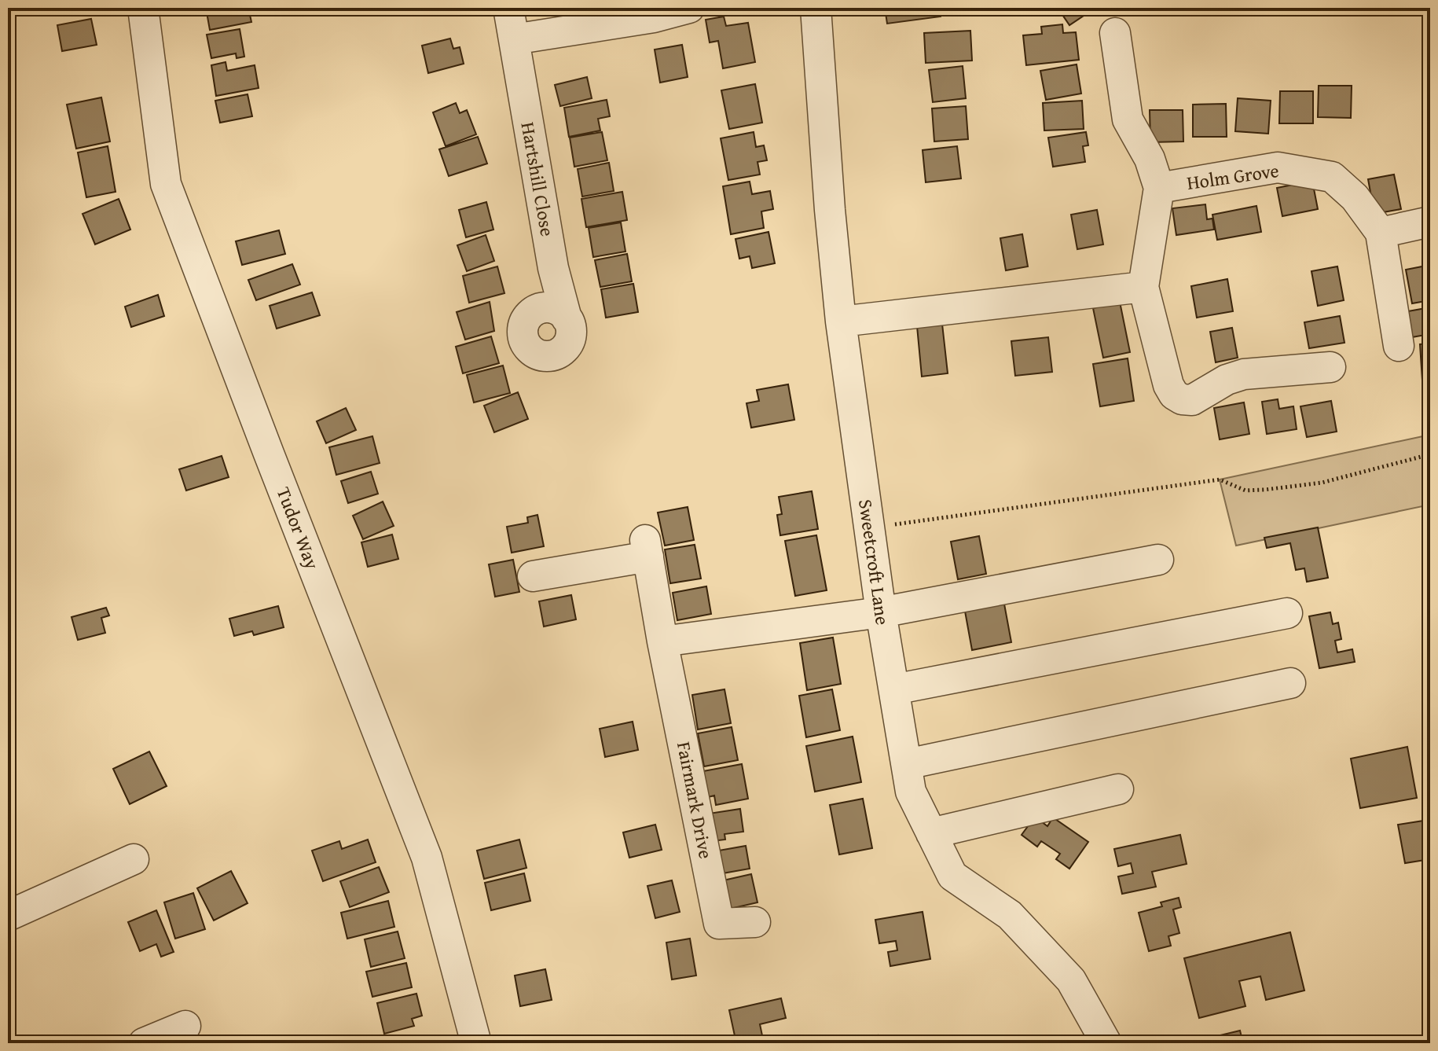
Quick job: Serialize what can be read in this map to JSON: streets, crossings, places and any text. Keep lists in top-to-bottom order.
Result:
{
  "streets": {
    "street": [
      "Holm Grove",
      "Hartshill Close",
      "Tudor Way",
      "Sweetcroft Lane",
      "Fairmark Drive"
    ]
  }
}
